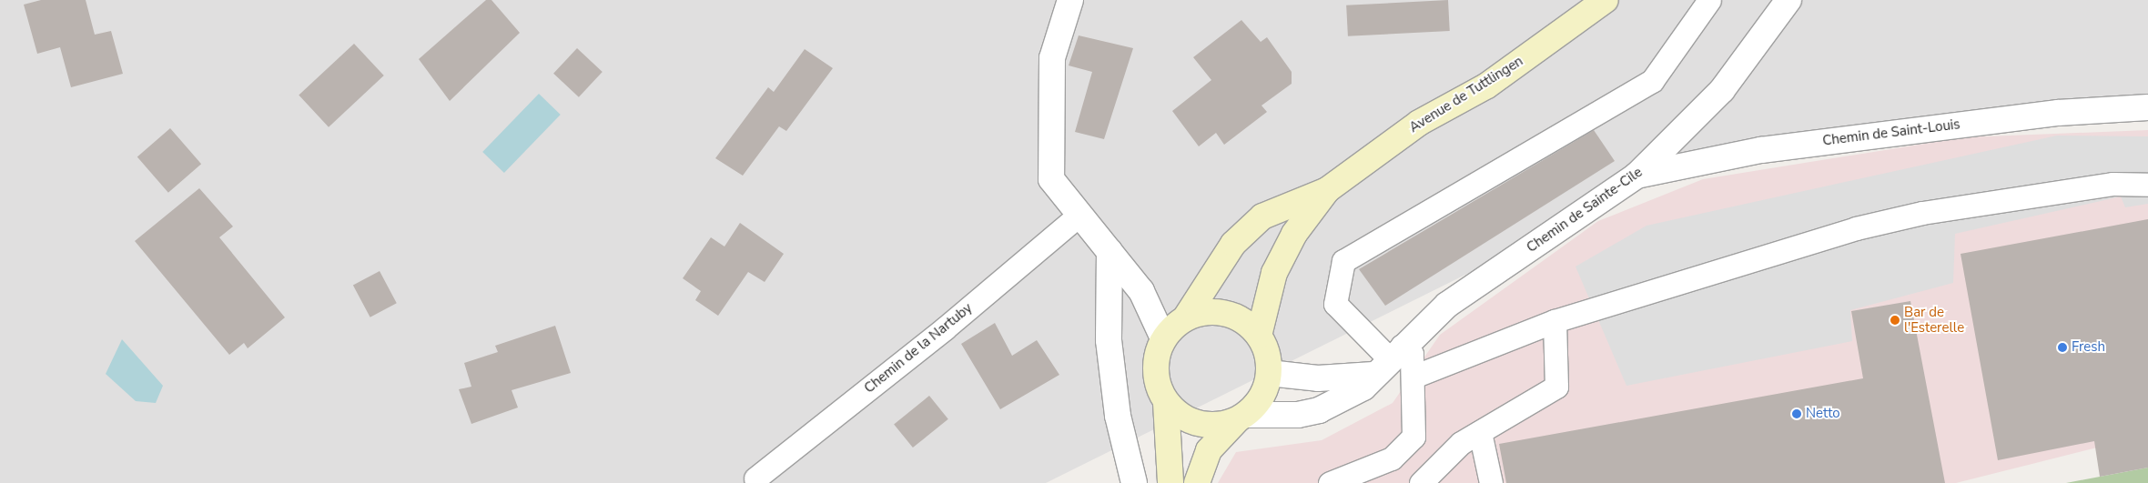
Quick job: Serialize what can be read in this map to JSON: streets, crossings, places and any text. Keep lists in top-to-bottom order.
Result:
{
  "streets": {
    "main road": ["Avenue de Tuttlingen"],
    "street": ["Chemin de Saint-Louis", "Chemin de Sainte-Cile"],
    "lane": ["Chemin de la Nartuby"]
  },
  "crossings": [
    ["Avenue de Tuttlingen", "Chemin de Sainte-Cile"],
    ["Chemin de Saint-Louis", "Chemin de Sainte-Cile"]
  ],
  "places": ["Bar de l'Esterelle", "Fresh", "Netto"]
}
